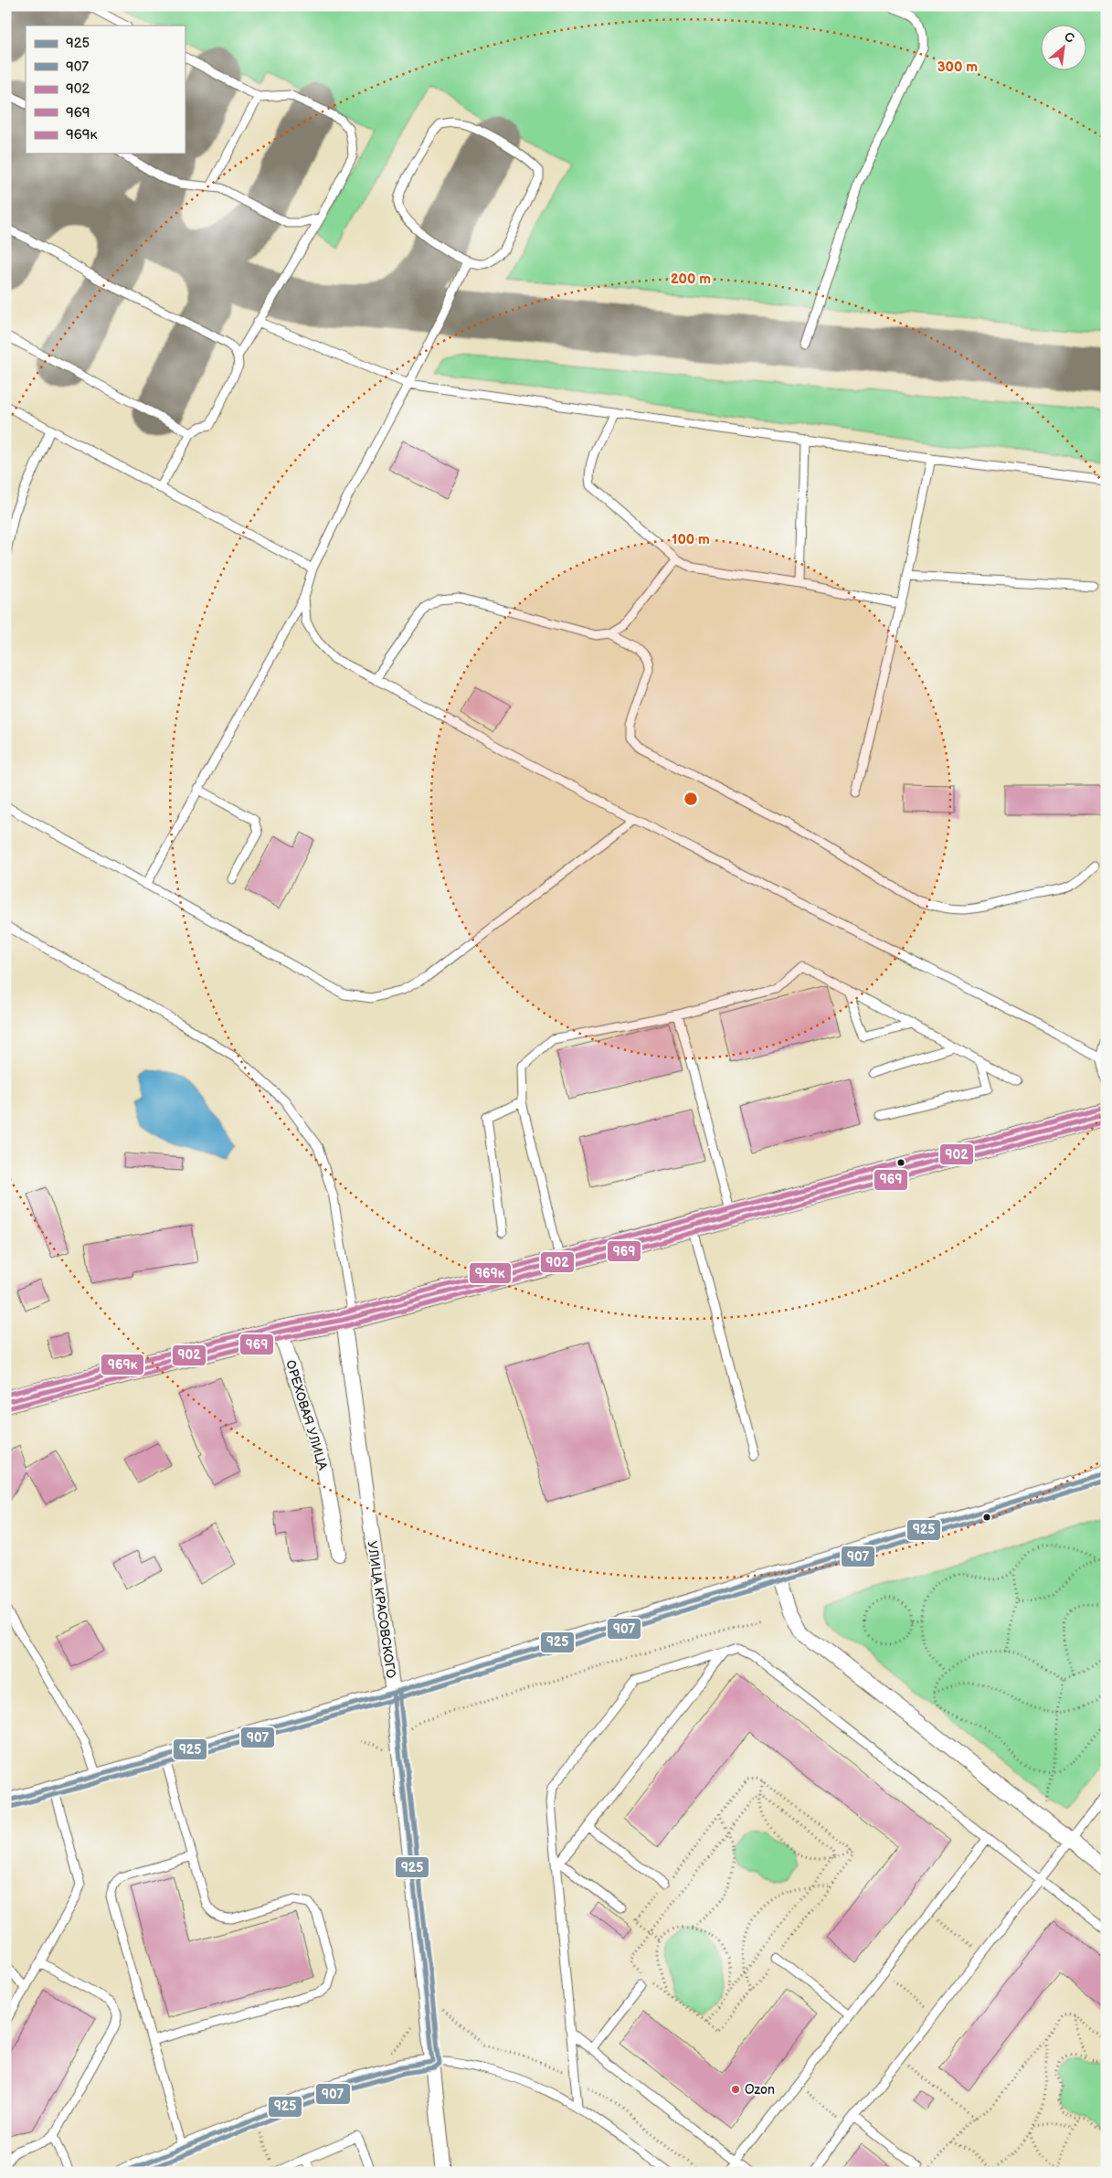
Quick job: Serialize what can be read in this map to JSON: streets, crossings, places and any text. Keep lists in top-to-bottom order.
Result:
{
  "streets": {
    "street": ["ОРЕХОВАЯ УЛИЦА", "УЛИЦА КРАСОВСКОГО"]
  },
  "places": ["Ozon"],
  "lines": [
    "transit line 969к",
    "transit line 902",
    "transit line 969",
    "transit line 925",
    "transit line 907"
  ],
  "legend": [
    "925",
    "907",
    "902",
    "969",
    "969к"
  ],
  "north": "top right",
  "rings": ["300 m", "200 m", "100 m"]
}
